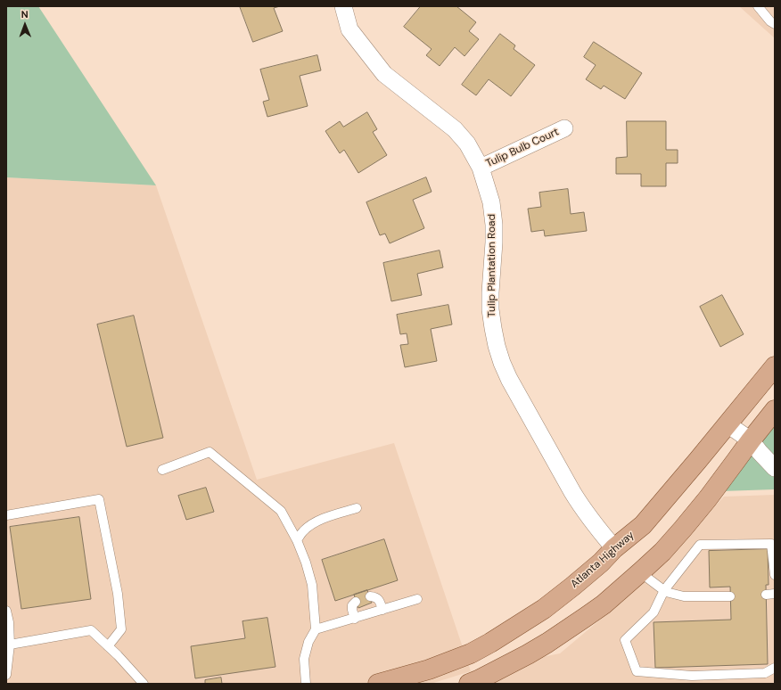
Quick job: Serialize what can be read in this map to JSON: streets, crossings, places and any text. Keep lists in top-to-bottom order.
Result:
{
  "streets": {
    "main road": ["Atlanta Highway"],
    "street": ["Tulip Bulb Court", "Tulip Plantation Road"]
  },
  "crossings": [
    ["Tulip Bulb Court", "Tulip Plantation Road"],
    ["Tulip Plantation Road", "Atlanta Highway"]
  ],
  "north": "top"
}
